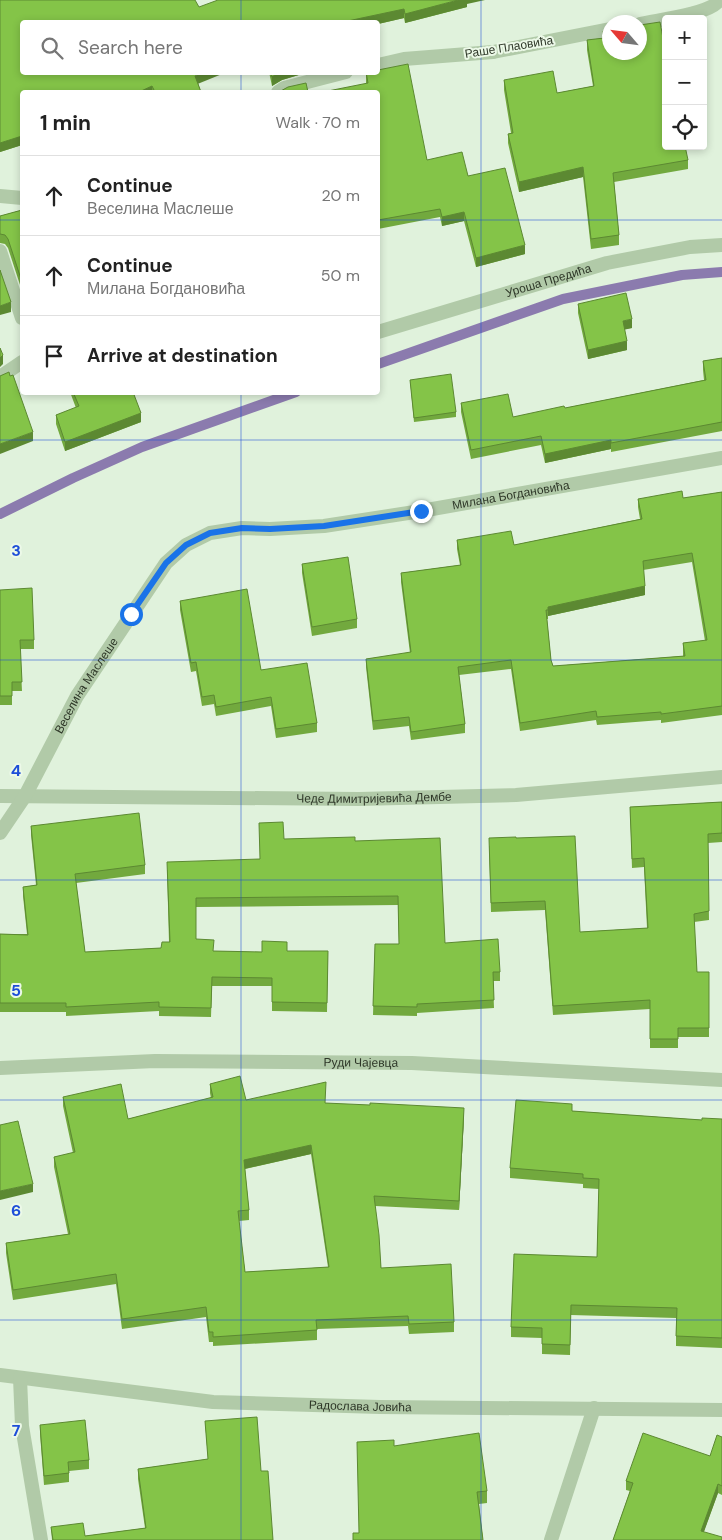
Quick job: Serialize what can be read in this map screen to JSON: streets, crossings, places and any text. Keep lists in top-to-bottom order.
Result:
{
  "streets": {
    "street": [
      "Раше Плаовића",
      "Уроша Предића",
      "Милана Богдановића",
      "Веселина Маслеше",
      "Чеде Димитријевића Дембе",
      "Руди Чајевца",
      "Радослава Јовића"
    ]
  },
  "crossings": [
    ["Милана Богдановића", "Веселина Маслеше"],
    ["Веселина Маслеше", "Чеде Димитријевића Дембе"]
  ],
  "north": "top left",
  "page": {
    "map_buttons": ["+", "−"],
    "search": "Search here",
    "heading": ["1 min", "Walk · 70 m"],
    "list": [
      ["Continue", "Веселина Маслеше", "20 m"],
      ["Continue", "Милана Богдановића", "50 m"],
      "Arrive at destination"
    ]
  },
  "grid": {
    "rows": [
      "3",
      "4",
      "5",
      "6",
      "7"
    ]
  }
}
